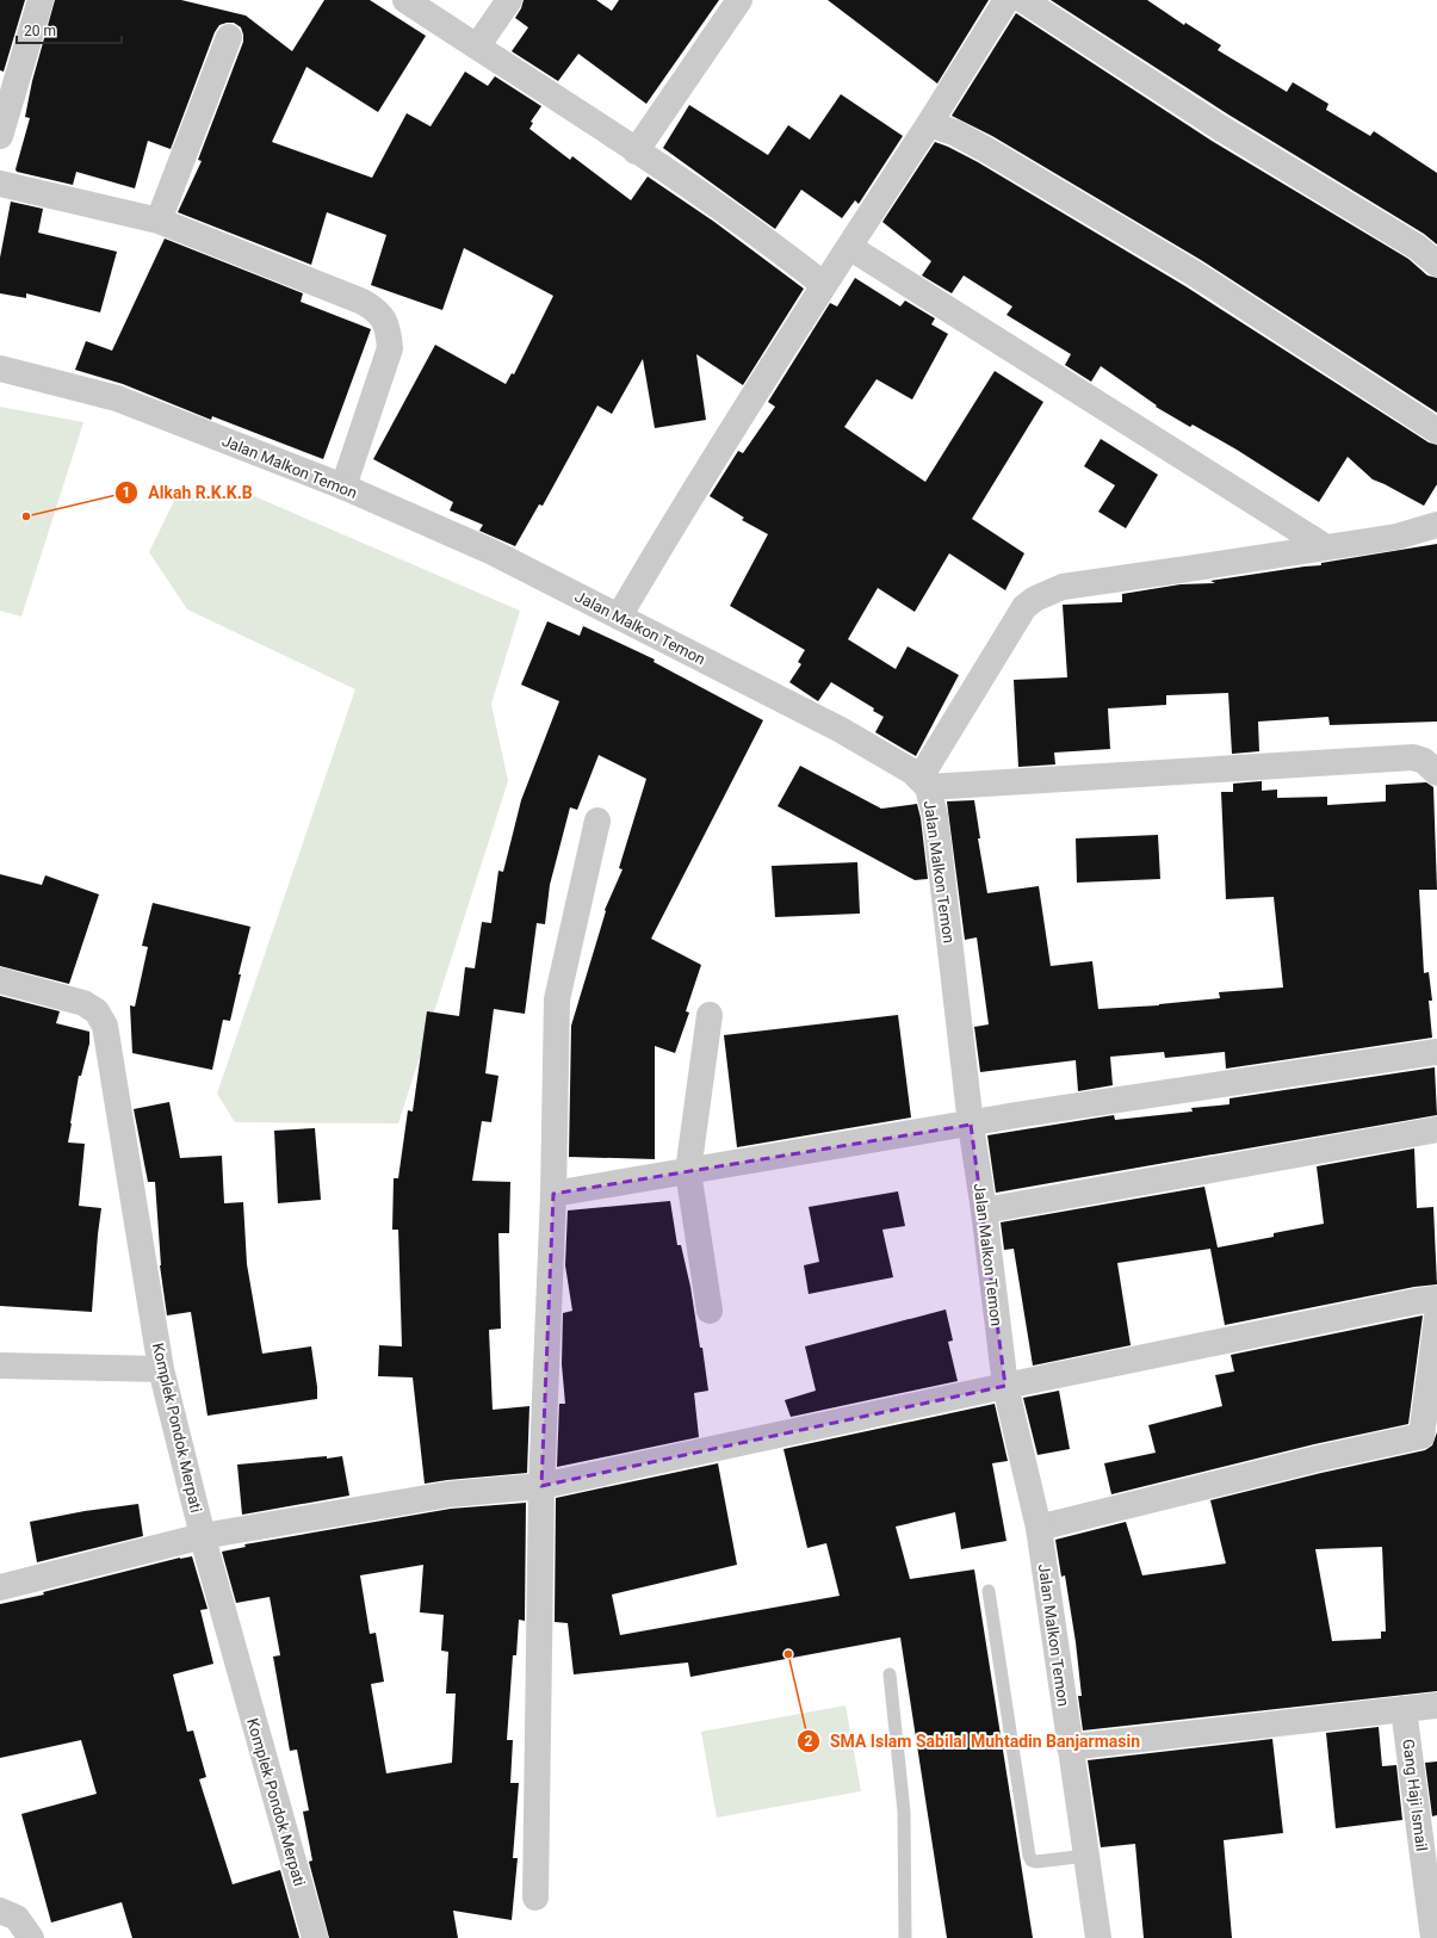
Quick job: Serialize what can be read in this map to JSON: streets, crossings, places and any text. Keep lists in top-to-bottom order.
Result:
{
  "streets": {
    "street": ["Jalan Malkon Temon", "Komplek Pondok Merpati", "Gang Haji Ismail"]
  },
  "places": ["Alkah R.K.K.B", "SMA Islam Sabilal Muhtadin Banjarmasin"],
  "scale_bar": "20 m"
}
